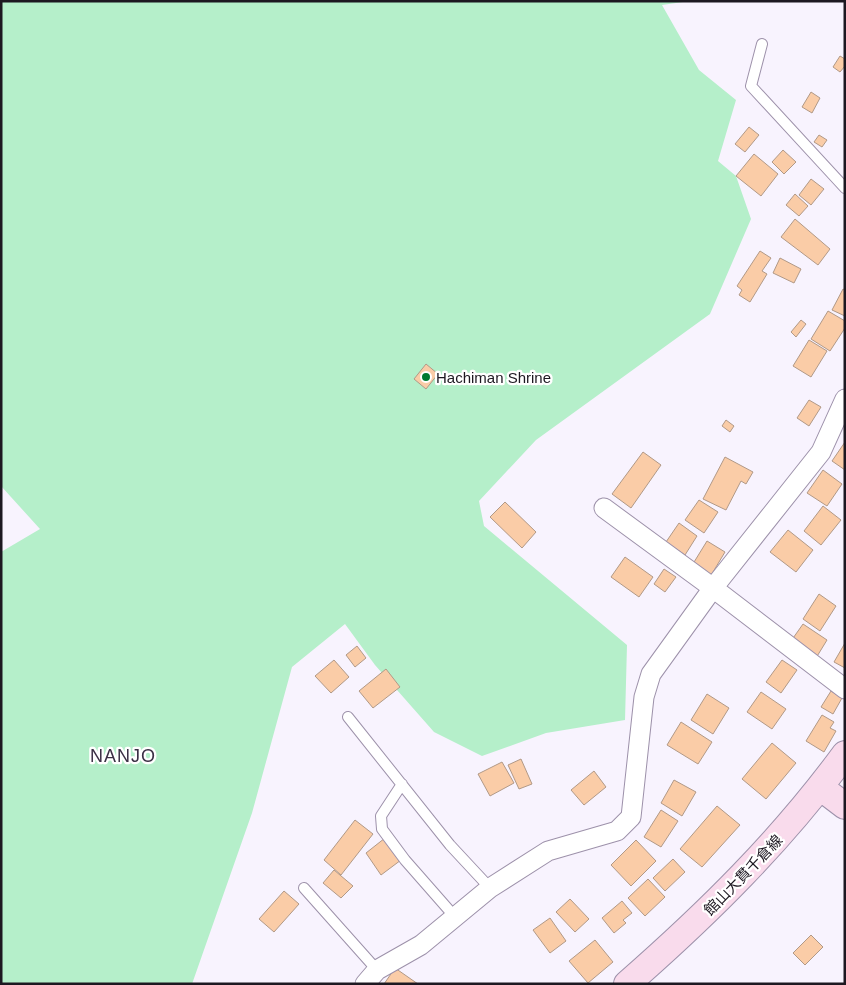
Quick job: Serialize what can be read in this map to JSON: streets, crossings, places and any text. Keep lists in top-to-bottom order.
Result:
{
  "streets": {
    "main road": ["館山大貫千倉線"]
  },
  "districts": ["NANJO"],
  "places": ["Hachiman Shrine"]
}
